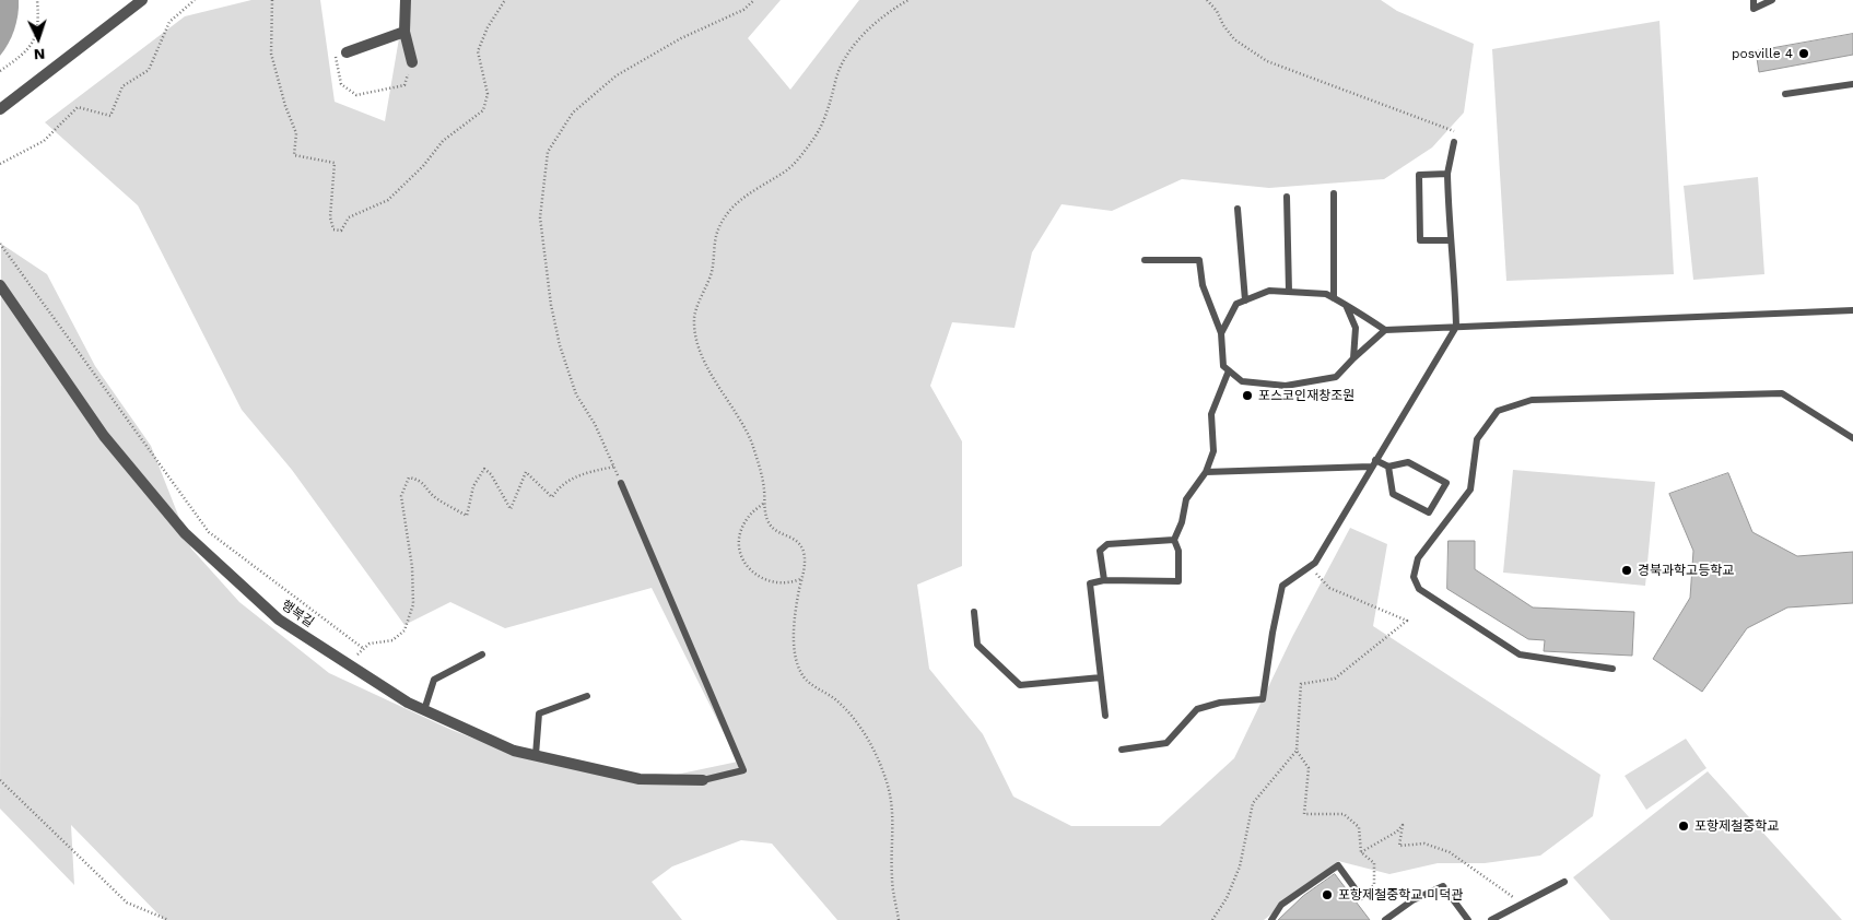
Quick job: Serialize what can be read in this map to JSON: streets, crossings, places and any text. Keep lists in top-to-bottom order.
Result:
{
  "streets": {
    "street": ["행복길"]
  },
  "places": [
    "posville 4",
    "포스코인재창조원",
    "경북과학고등학교",
    "포항제철중학교",
    "포항제철중학교 미덕관"
  ],
  "north": "bottom"
}
